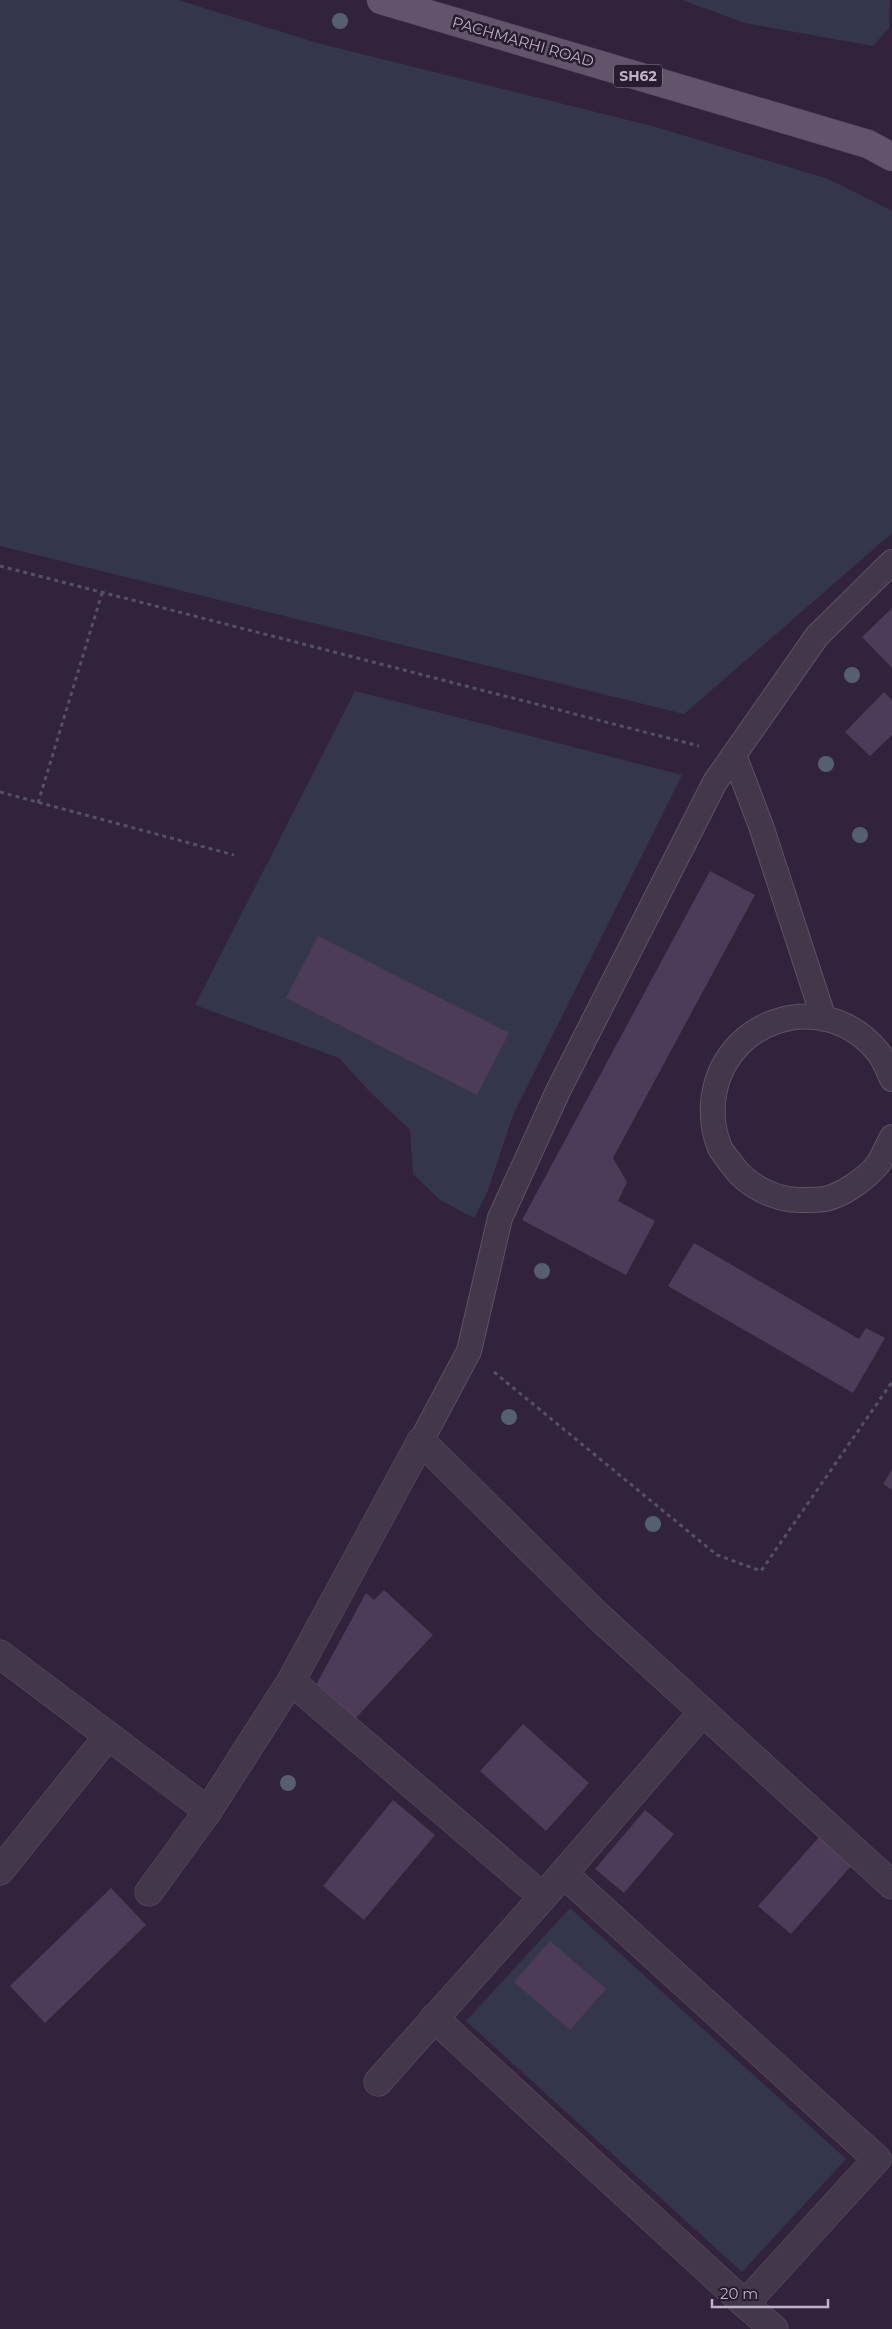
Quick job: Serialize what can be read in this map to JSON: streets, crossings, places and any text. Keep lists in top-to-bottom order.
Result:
{
  "streets": {
    "main road": ["PACHMARHI ROAD", "SH62"]
  },
  "scale_bar": "20 m"
}
